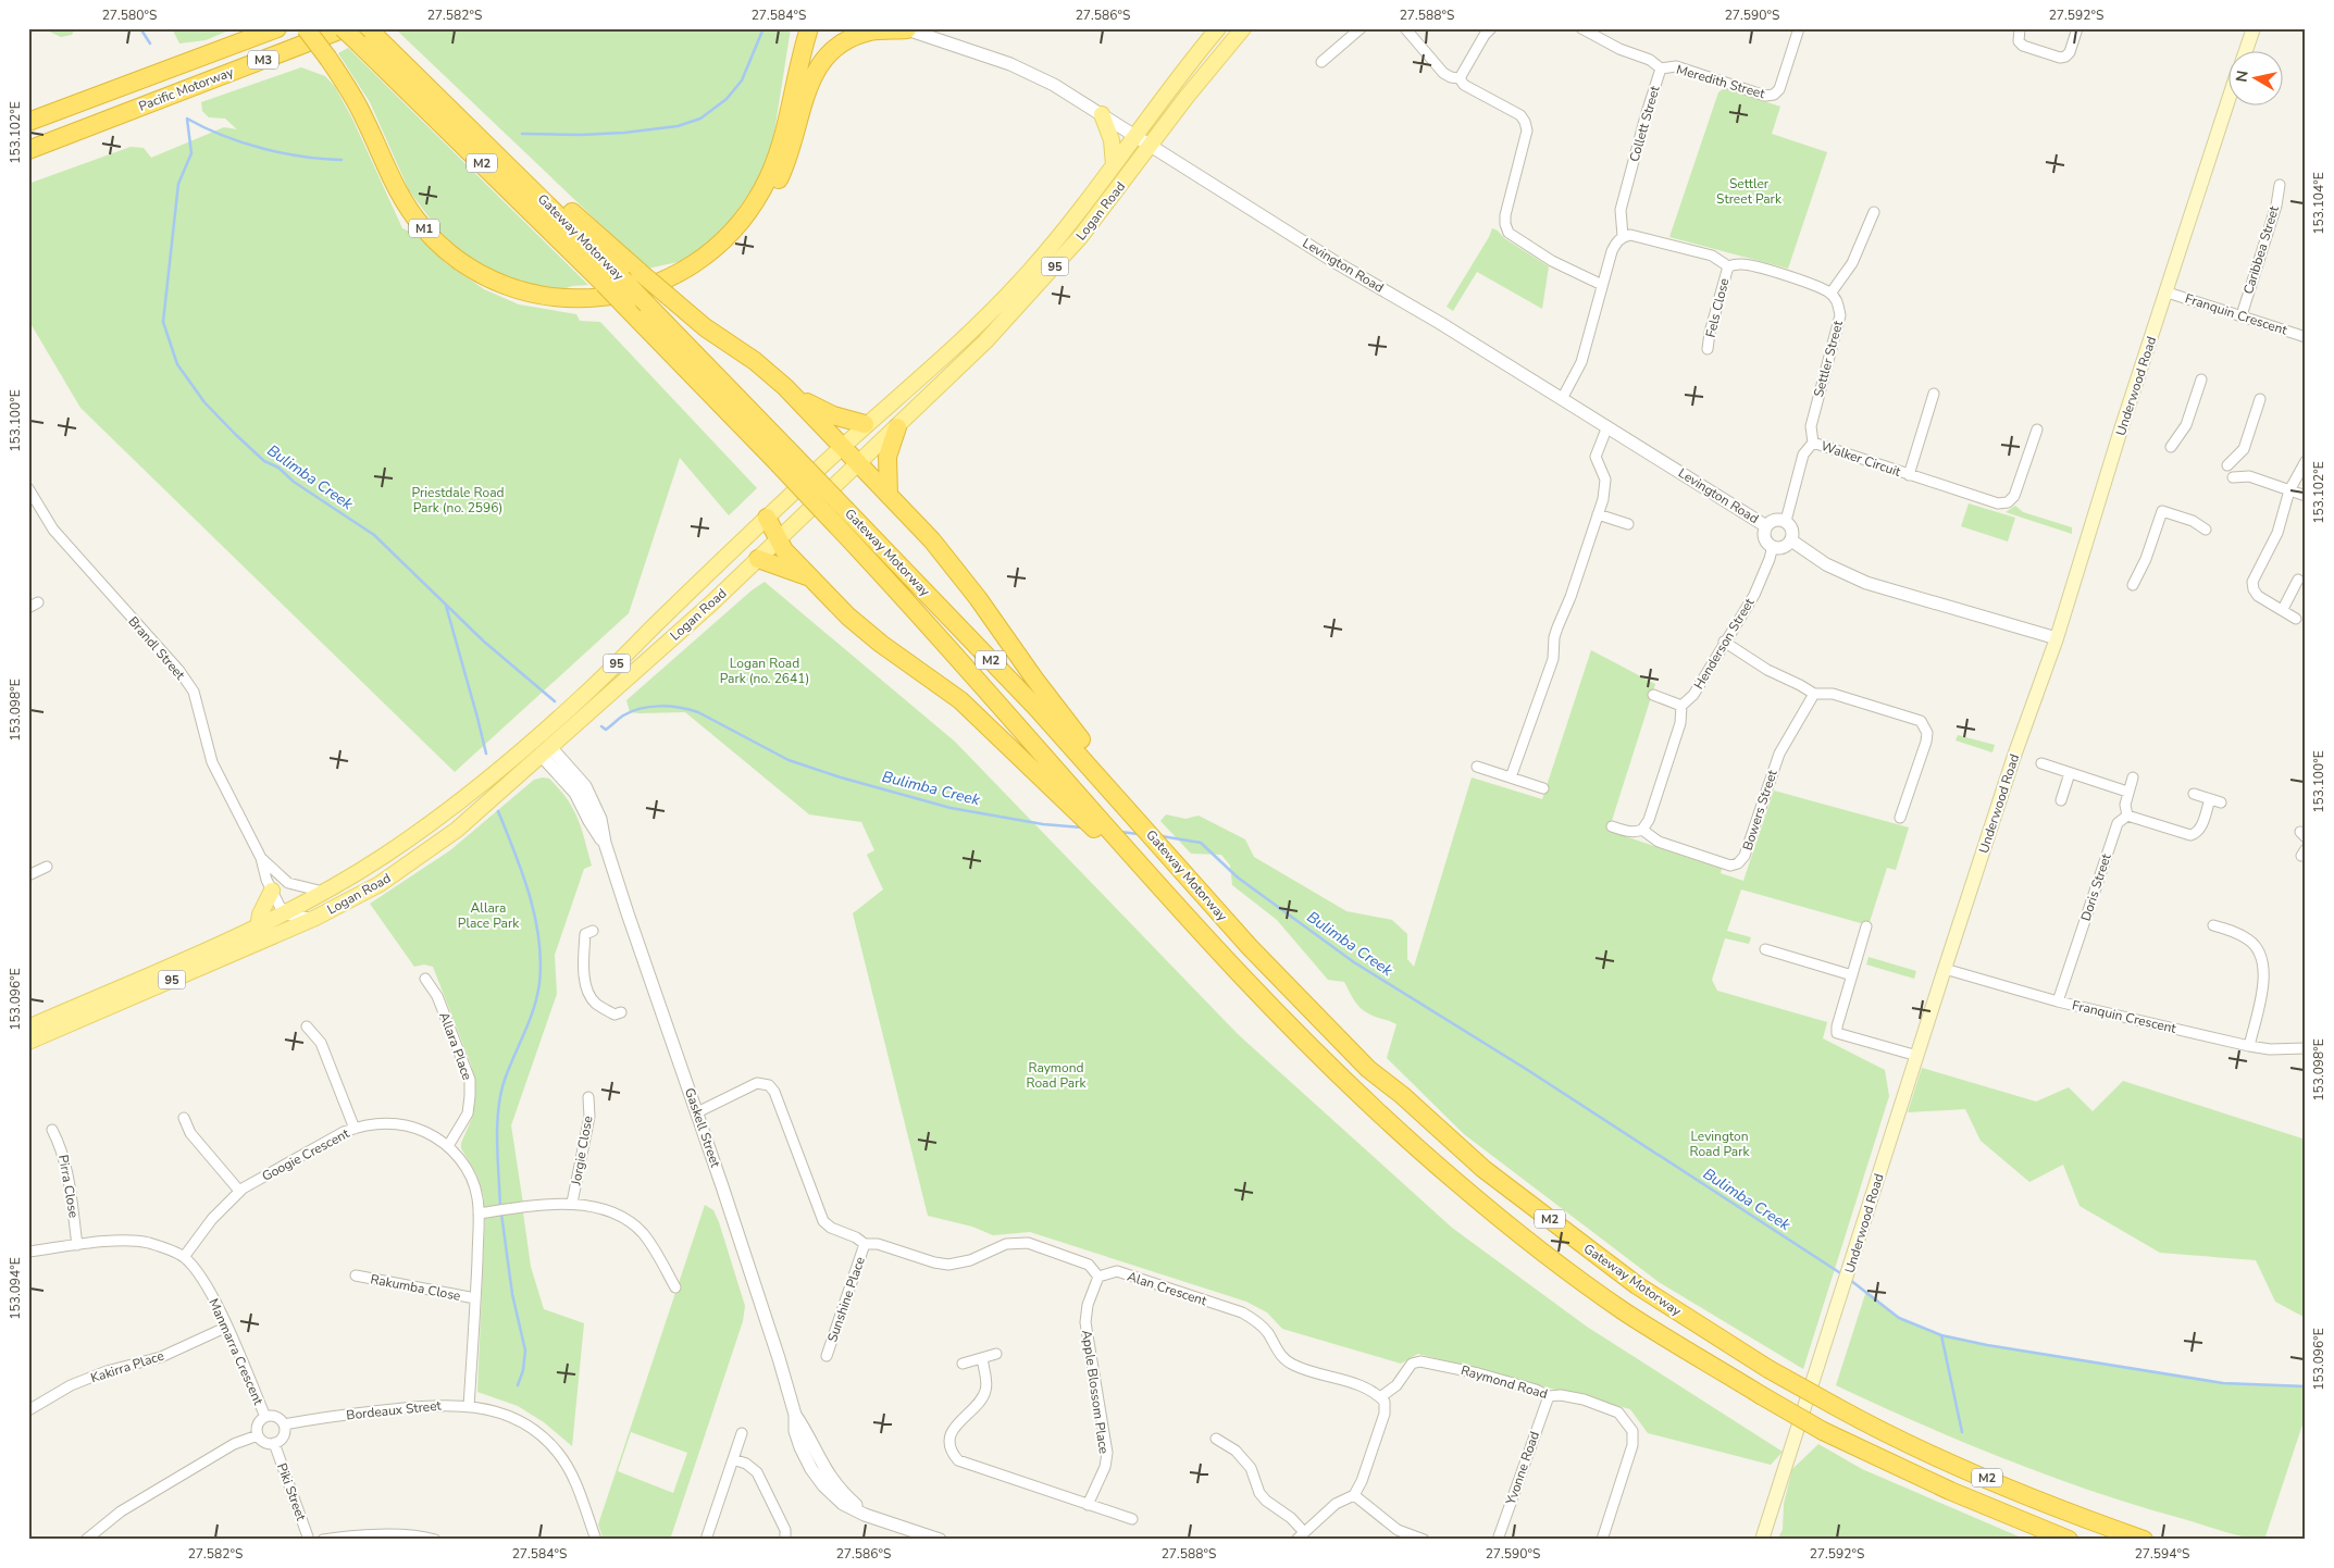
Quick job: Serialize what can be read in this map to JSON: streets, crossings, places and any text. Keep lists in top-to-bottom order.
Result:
{
  "streets": {
    "highway": [
      "M3",
      "Pacific Motorway",
      "M2",
      "M1",
      "Gateway Motorway"
    ],
    "main road": [
      "Logan Road",
      "95",
      "Underwood Road",
      "Gaskell Street"
    ],
    "street": [
      "Meredith Street",
      "Collett Street",
      "Caribbea Street",
      "Levington Road",
      "Fels Close",
      "Franquin Crescent",
      "Settler Street",
      "Walker Circuit",
      "Henderson Street",
      "Brandl Street",
      "Bowers Street",
      "Doris Street",
      "Allara Place",
      "Jorgie Close",
      "Googie Crescent",
      "Pirra Close",
      "Rakumba Close",
      "Alan Crescent",
      "Sunshine Place",
      "Manmarra Crescent",
      "Kakirra Place",
      "Raymond Road",
      "Apple Blossom Place",
      "Bordeaux Street",
      "Yvonne Road",
      "Piki Street"
    ]
  },
  "crossings": [
    ["Meredith Street", "Collett Street"],
    ["Pacific Motorway", "Gateway Motorway"],
    ["Logan Road", "Levington Road"],
    ["Logan Road", "Brandl Street"],
    ["Logan Road", "Gaskell Street"],
    ["Caribbea Street", "Franquin Crescent"],
    ["Levington Road", "Settler Street"],
    ["Levington Road", "Henderson Street"],
    ["Franquin Crescent", "Underwood Road"],
    ["Franquin Crescent", "Doris Street"],
    ["Settler Street", "Walker Circuit"],
    ["Settler Street", "Henderson Street"],
    ["Allara Place", "Googie Crescent"],
    ["Googie Crescent", "Rakumba Close"],
    ["Googie Crescent", "Manmarra Crescent"],
    ["Googie Crescent", "Bordeaux Street"],
    ["Alan Crescent", "Raymond Road"],
    ["Alan Crescent", "Apple Blossom Place"],
    ["Manmarra Crescent", "Kakirra Place"],
    ["Manmarra Crescent", "Bordeaux Street"],
    ["Manmarra Crescent", "Piki Street"],
    ["Raymond Road", "Yvonne Road"],
    ["Bordeaux Street", "Piki Street"]
  ],
  "water": ["Bulimba Creek"],
  "parks": [
    "Settler Street Park",
    "Priestdale Road Park (no. 2596)",
    "Logan Road Park (no. 2641)",
    "Allara Place Park",
    "Raymond Road Park",
    "Levington Road Park"
  ],
  "north": "left",
  "coordinates": [
    "27.580°S",
    "27.582°S",
    "27.584°S",
    "27.586°S",
    "27.588°S",
    "27.590°S",
    "27.592°S",
    "153.102°E",
    "153.104°E",
    "153.100°E",
    "153.098°E",
    "153.096°E",
    "153.094°E",
    "27.594°S"
  ]
}
